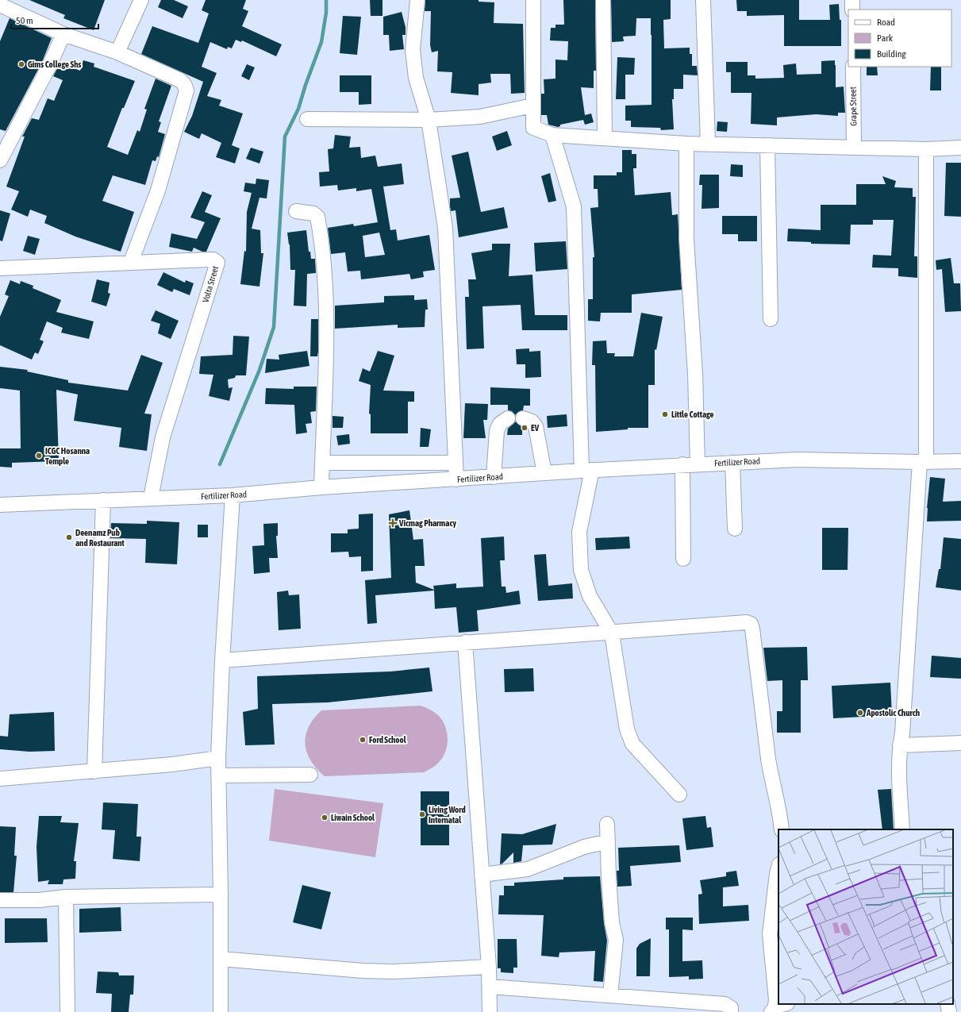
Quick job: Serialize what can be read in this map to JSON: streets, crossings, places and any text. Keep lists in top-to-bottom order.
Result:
{
  "streets": {
    "street": ["Grape Street", "Volta Street", "Fertilizer Road"]
  },
  "crossings": [
    ["Volta Street", "Fertilizer Road"]
  ],
  "places": {
    "other": [
      "Gims College Shs",
      "Little Cottage",
      "EV",
      "ICGC Hosanna Temple",
      "Deenamz Pub and Restaurant",
      "Apostolic Church",
      "Ford School",
      "Living Word Internatal",
      "Liwain School"
    ],
    "health": ["Vicmag Pharmacy"]
  },
  "legend": ["Road", "Park", "Building"],
  "scale_bar": "50 m"
}
